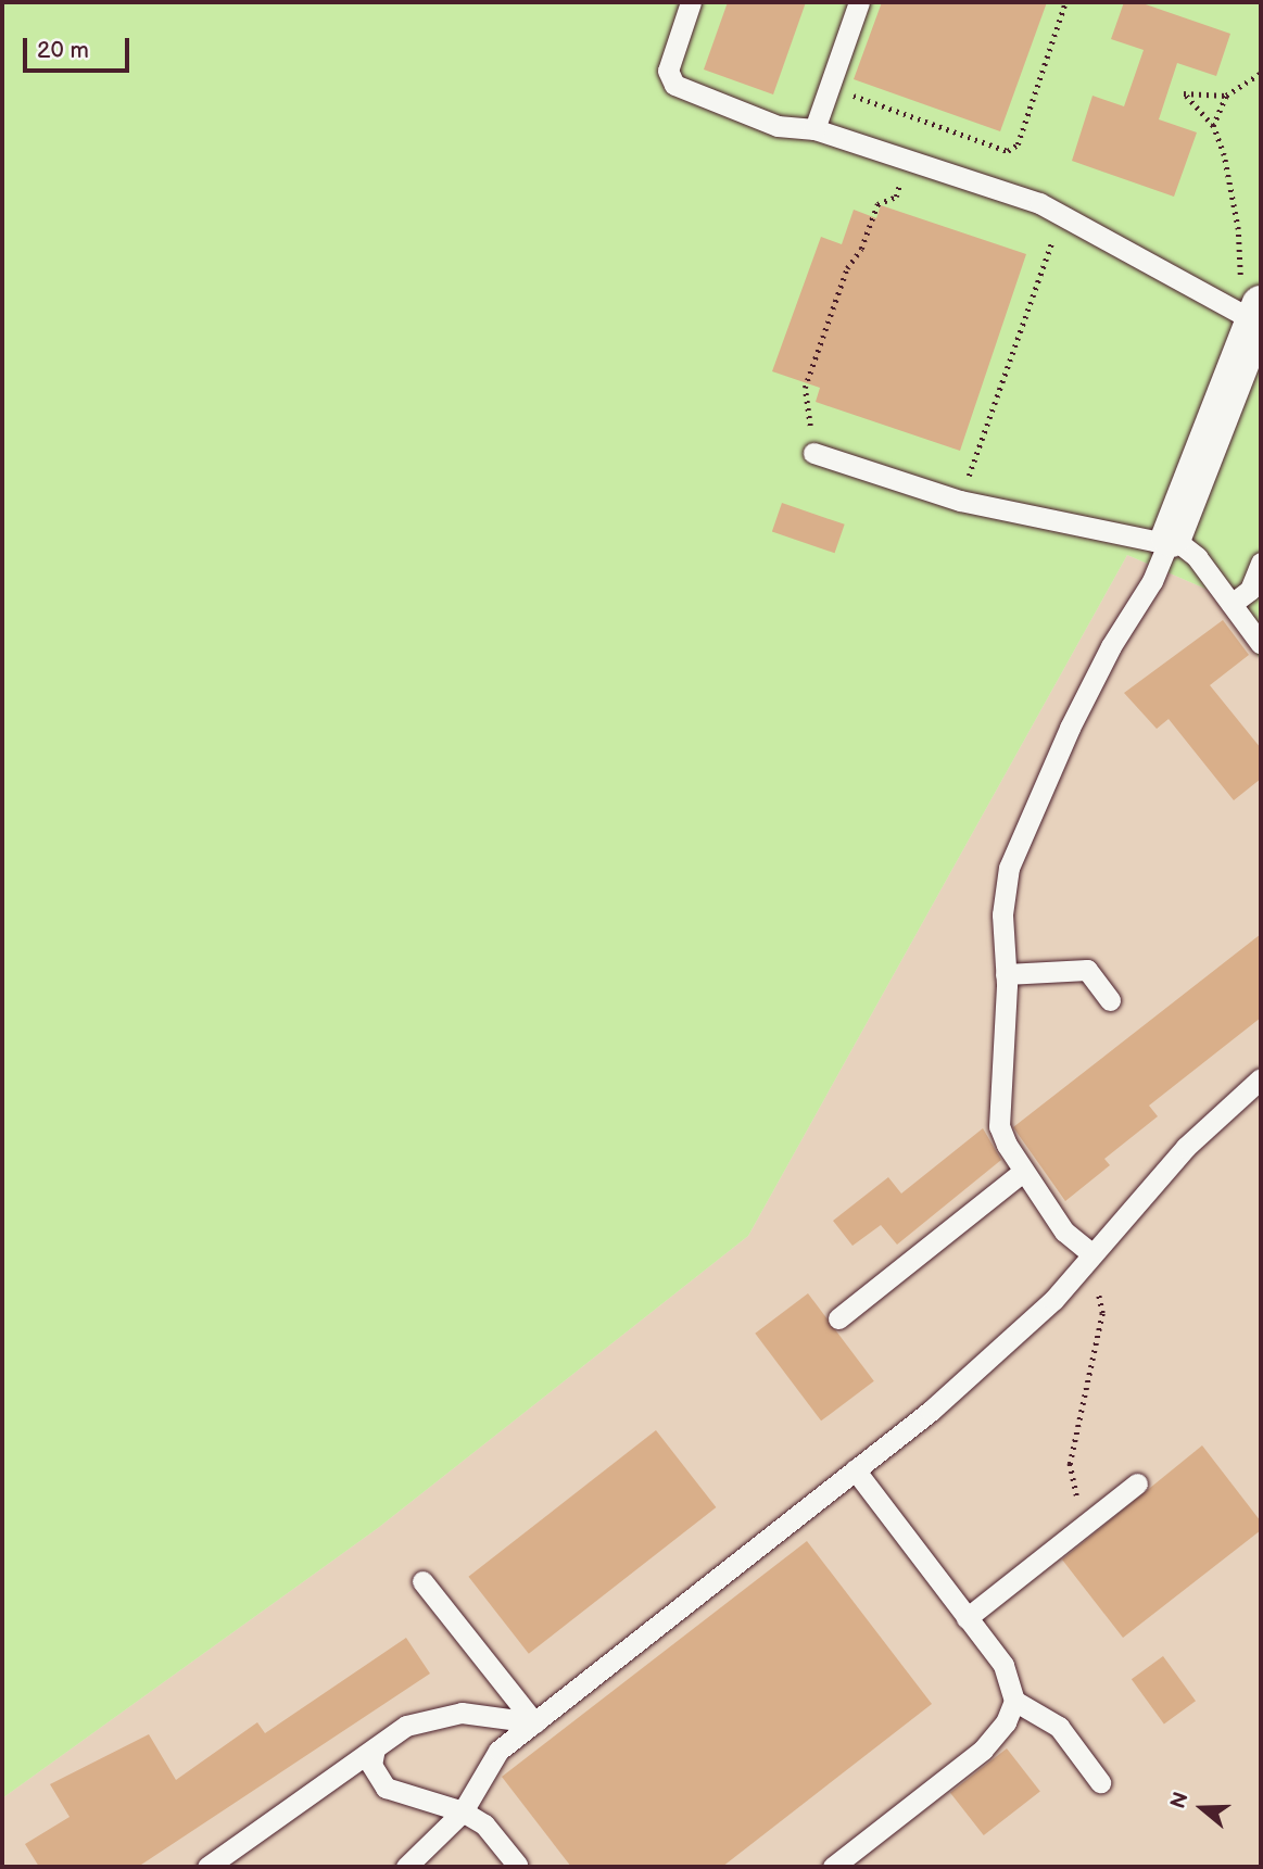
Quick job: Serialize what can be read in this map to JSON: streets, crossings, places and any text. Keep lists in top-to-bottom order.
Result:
{
  "scale_bar": "20 m",
  "north": "left"
}
